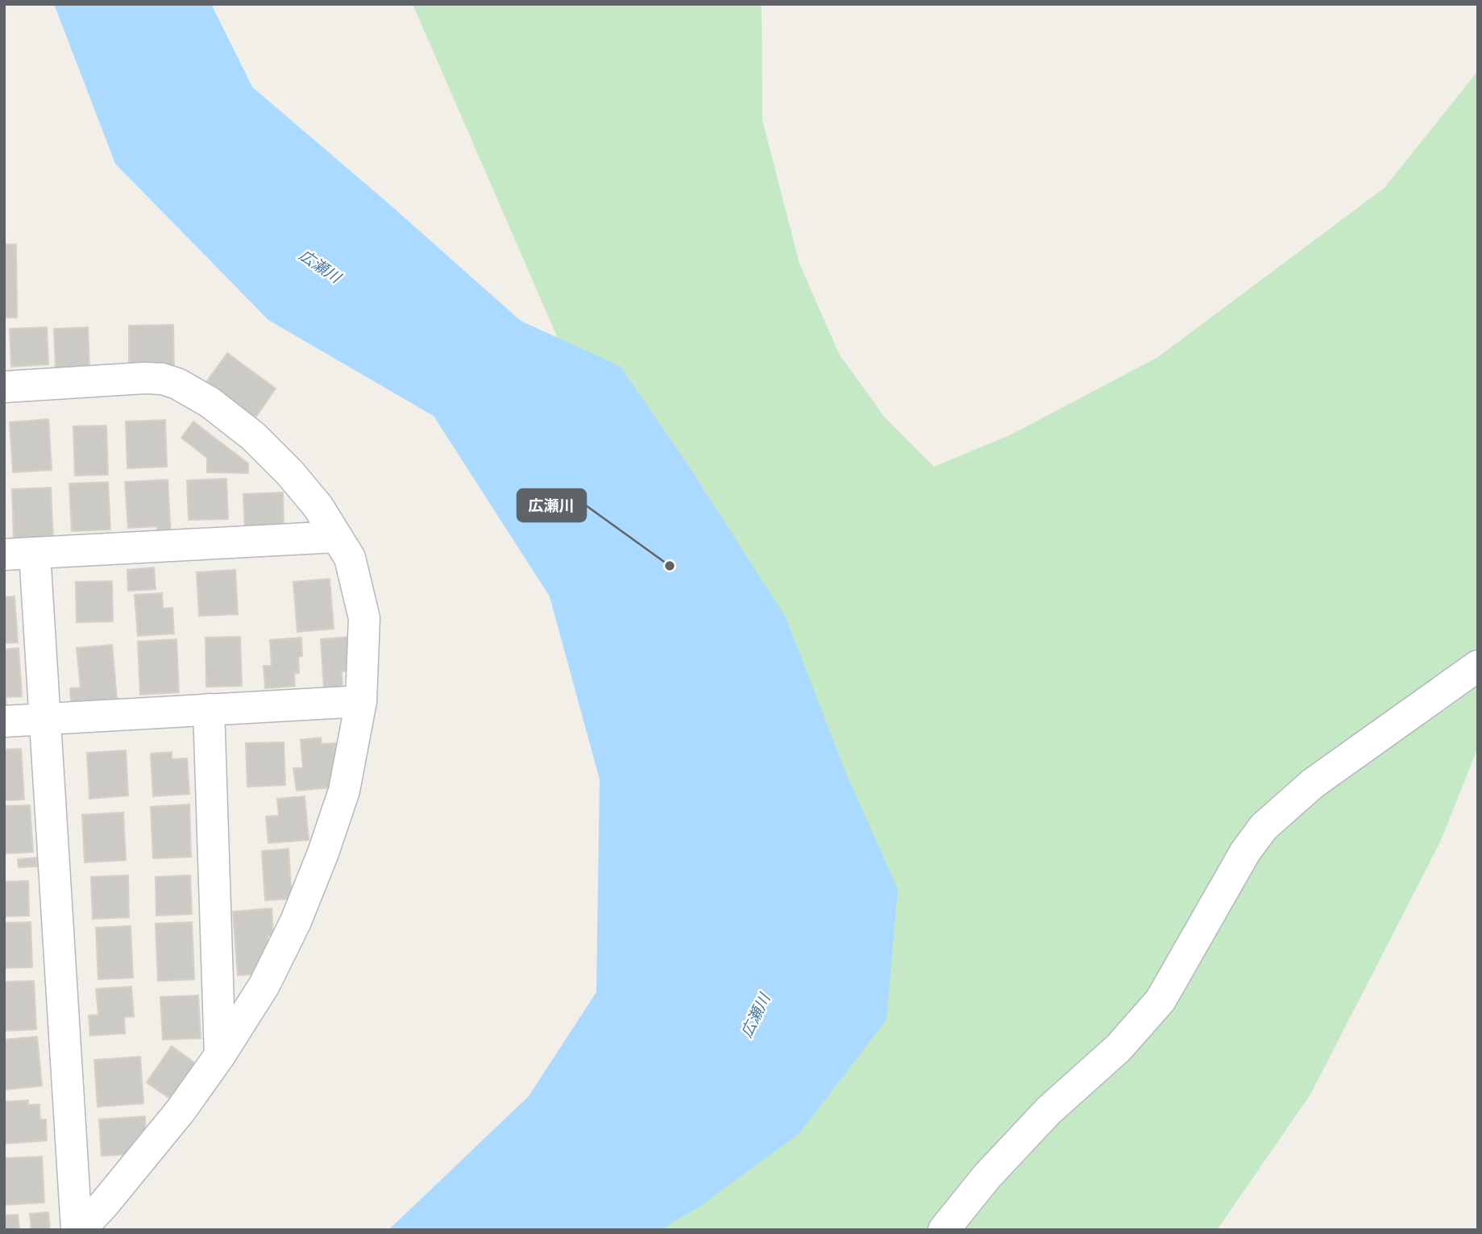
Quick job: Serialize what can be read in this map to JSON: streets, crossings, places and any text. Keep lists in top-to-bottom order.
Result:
{
  "water": ["広瀬川"],
  "places": ["広瀬川"]
}
